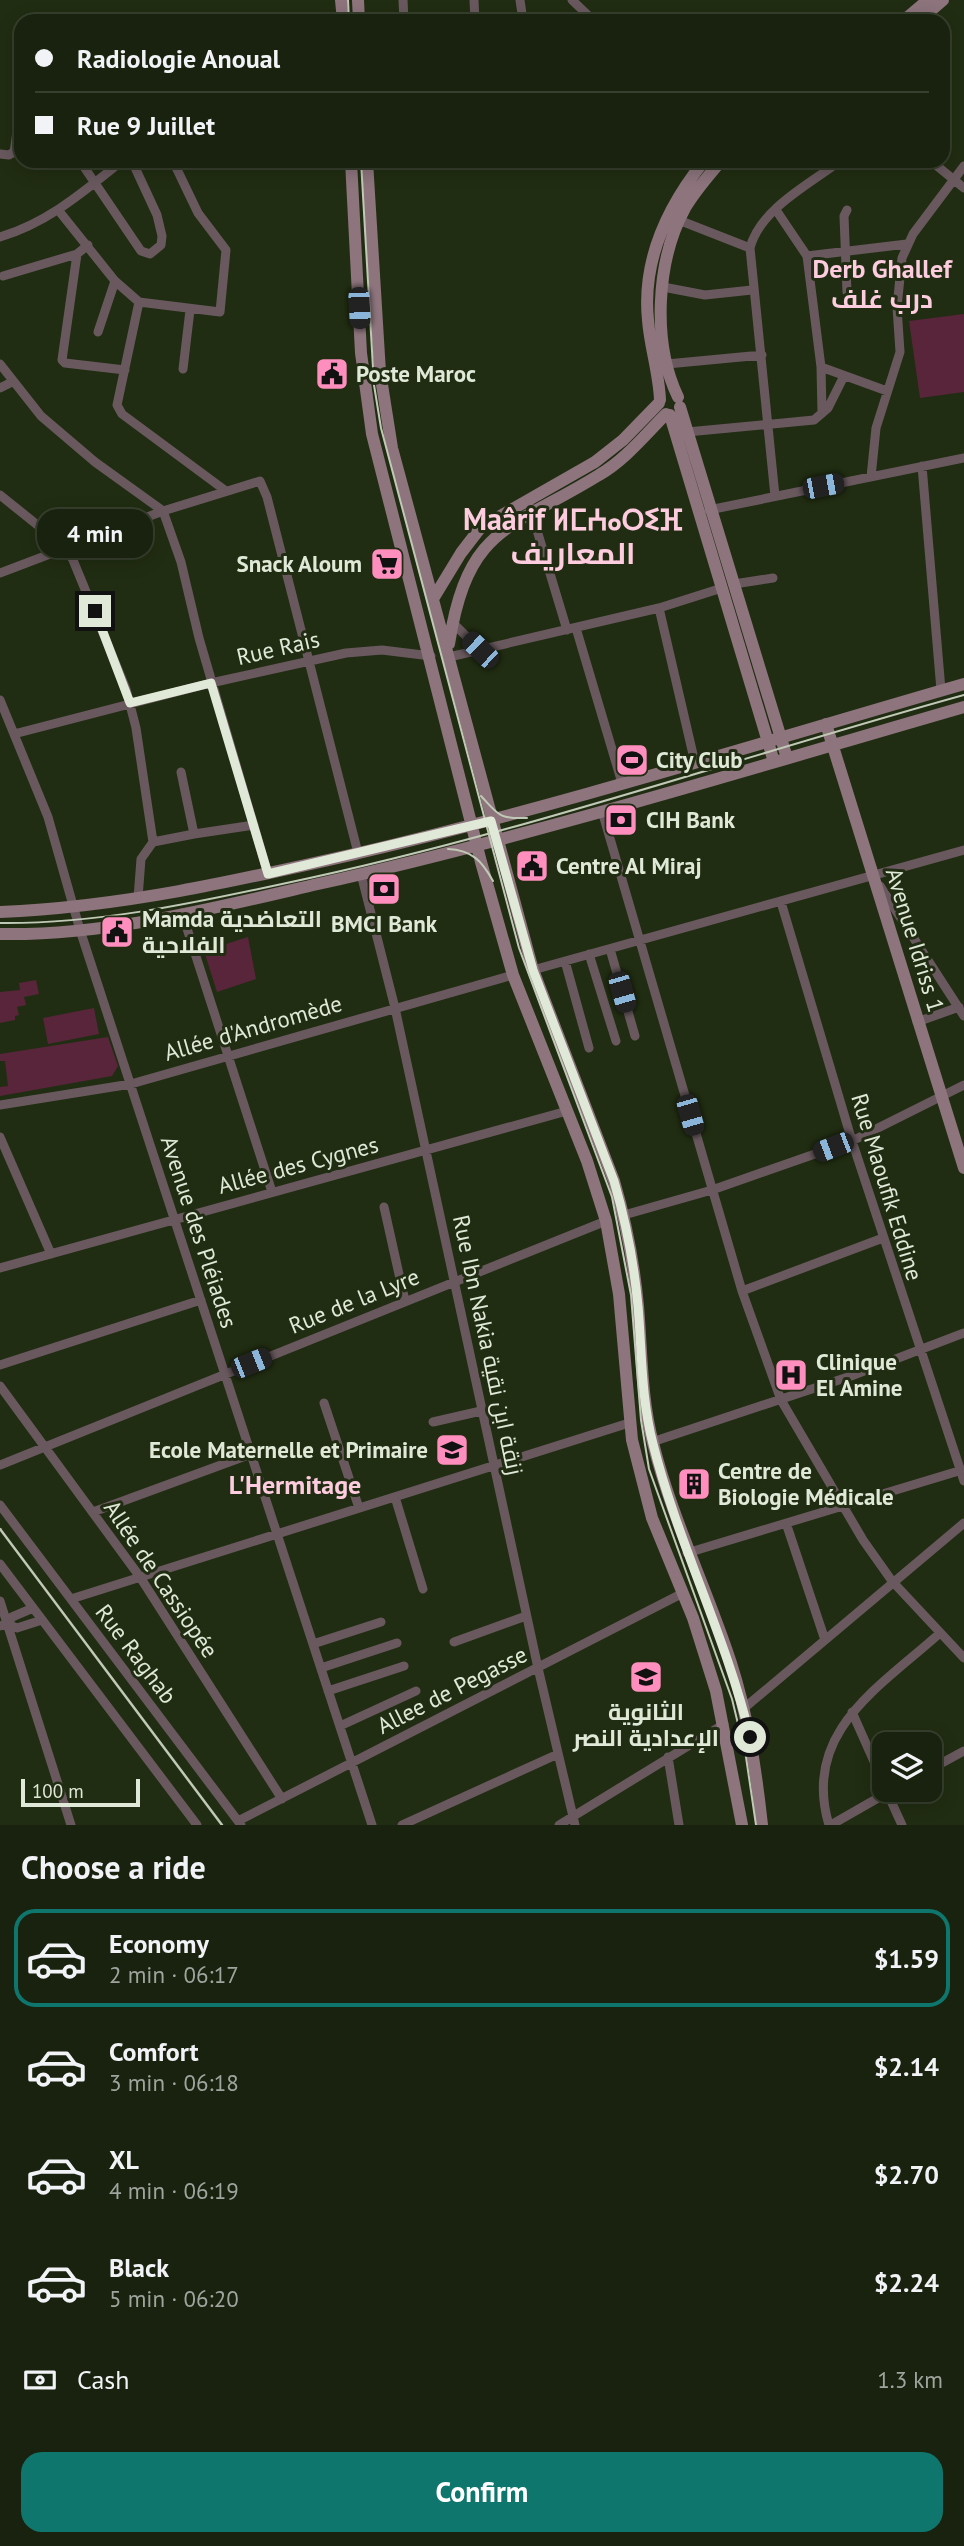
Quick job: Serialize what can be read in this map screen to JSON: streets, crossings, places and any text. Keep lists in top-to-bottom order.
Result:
{
  "streets": {
    "main road": ["Avenue Idriss 1"],
    "street": [
      "Rue Rais",
      "Allée d'Andromède",
      "Allée des Cygnes",
      "Rue Maoufik Eddine",
      "Avenue des Pléiades",
      "Rue de la Lyre",
      "Rue Ibn Nakia زنقة ابن نقية",
      "Allée de Cassiopée",
      "Rue Raghab",
      "Allee de Pegasse"
    ]
  },
  "crossings": [
    ["Rue Rais", "Avenue des Pléiades"],
    ["Allée d'Andromède", "Avenue des Pléiades"],
    ["Allée d'Andromède", "Rue Ibn Nakia زنقة ابن نقية"],
    ["Allée des Cygnes", "Avenue des Pléiades"],
    ["Allée des Cygnes", "Rue Ibn Nakia زنقة ابن نقية"],
    ["Avenue des Pléiades", "Rue de la Lyre"],
    ["Avenue des Pléiades", "Allee de Pegasse"],
    ["Rue de la Lyre", "Rue Ibn Nakia زنقة ابن نقية"],
    ["Rue de la Lyre", "Allée de Cassiopée"],
    ["Rue Ibn Nakia زنقة ابن نقية", "Allee de Pegasse"],
    ["Allée de Cassiopée", "Allee de Pegasse"],
    ["Rue Raghab", "Allee de Pegasse"]
  ],
  "districts": ["Derb Ghallef درب غلف", "Maârif ⵍⵎⵄⴰⵔⵉⴼ المعاريف", "L'Hermitage"],
  "places": {
    "public building": ["Poste Maroc", "Centre Al Miraj", "Mamda التعاضدية الفلاحية"],
    "supermarket": ["Snack Aloum"],
    "sports": ["City Club"],
    "bank": ["CIH Bank", "BMCI Bank"],
    "hospital": ["Clinique El Amine"],
    "school or university": ["Ecole Maternelle et Primaire", "الثانوية الإعدادية النصر"],
    "building": ["Centre de Biologie Médicale"]
  },
  "scale_bar": "100 m",
  "page": {
    "banner": ["Radiologie Anoual", "Rue 9 Juillet"],
    "bubble": "4 min",
    "scale": "100 m",
    "heading": "Choose a ride",
    "list": [
      {
        "name": "Economy",
        "note": "2 min · 06:17",
        "value": "$1.59"
      },
      {
        "name": "Comfort",
        "note": "3 min · 06:18",
        "value": "$2.14"
      },
      {
        "name": "XL",
        "note": "4 min · 06:19",
        "value": "$2.70"
      },
      {
        "name": "Black",
        "note": "5 min · 06:20",
        "value": "$2.24"
      }
    ],
    "pay": ["Cash", "1.3 km"],
    "buttons": "Confirm"
  }
}
